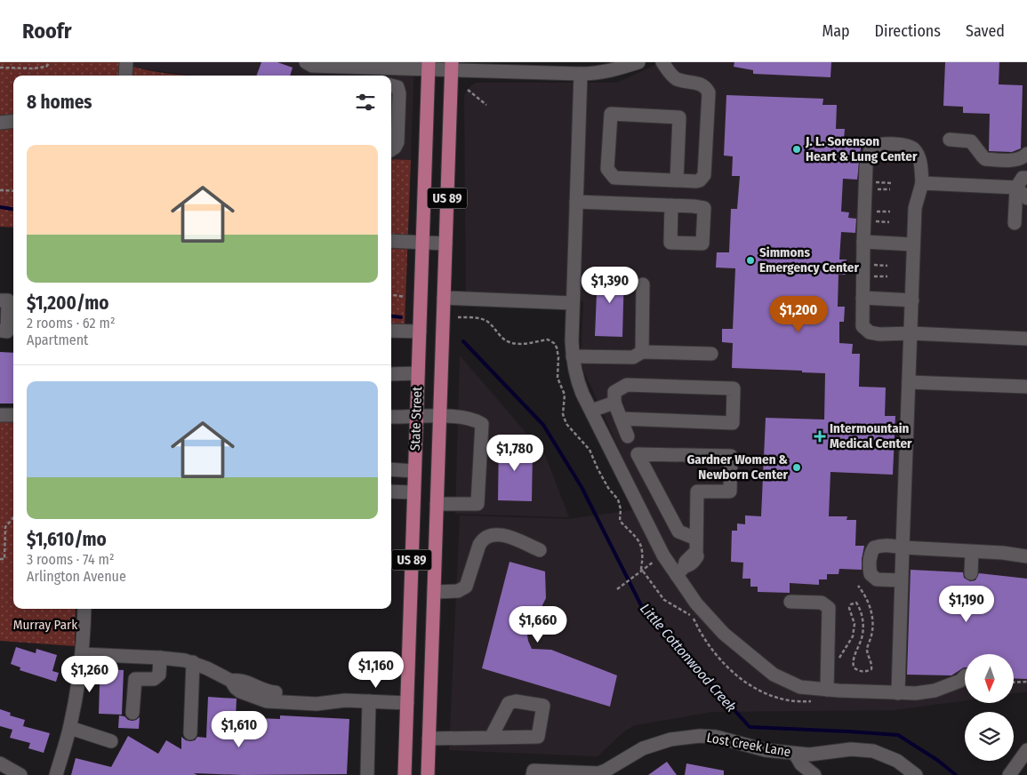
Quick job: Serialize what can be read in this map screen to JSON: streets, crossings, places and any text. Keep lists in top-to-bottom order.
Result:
{
  "streets": {
    "main road": ["US 89", "State Street"],
    "street": ["Lost Creek Lane"]
  },
  "water": ["Little Cottonwood Creek"],
  "parks": ["Murray Park"],
  "places": {
    "other": ["J. L. Sorenson Heart & Lung Center", "Simmons Emergency Center", "Gardner Women & Newborn Center"],
    "health": ["Intermountain Medical Center"]
  },
  "north": "bottom",
  "page": {
    "header": "Roofr",
    "nav": ["Map", "Directions", "Saved"],
    "heading": "8 homes",
    "list": [
      {
        "name": "$1,200/mo",
        "note": "2 rooms · 62 m² · Apartment"
      },
      {
        "name": "$1,610/mo",
        "note": "3 rooms · 74 m² · Arlington Avenue"
      }
    ],
    "price": [
      "$1,390",
      "$1,200",
      "$1,780",
      "$1,190",
      "$1,660",
      "$1,160",
      "$1,260",
      "$1,610"
    ]
  }
}
